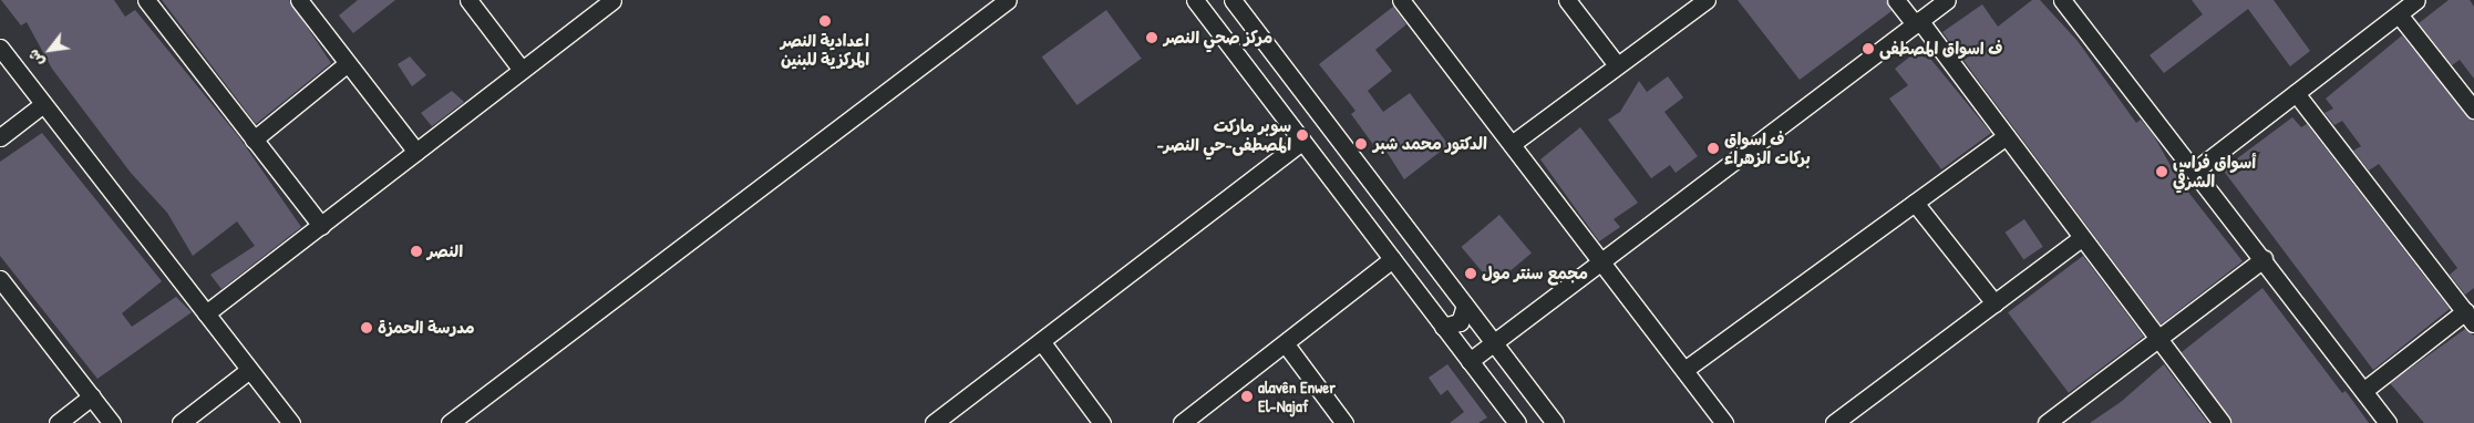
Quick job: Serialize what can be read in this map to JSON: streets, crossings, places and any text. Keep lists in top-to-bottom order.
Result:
{
  "places": [
    "اعدادية النصر المركزية للبنين",
    "مركز صحي النصر",
    "ف اسواق المصطفى",
    "سوبر ماركت -المصطفى-حي النصر",
    "الدكتور محمد شبر",
    "ف اسواق بركات الزهراء",
    "أسواق فراس الشرقي",
    "النصر",
    "مجمع سنتر مول",
    "مدرسة الحمزة",
    "alavên Enwer El-Najaf"
  ],
  "north": "bottom left"
}
